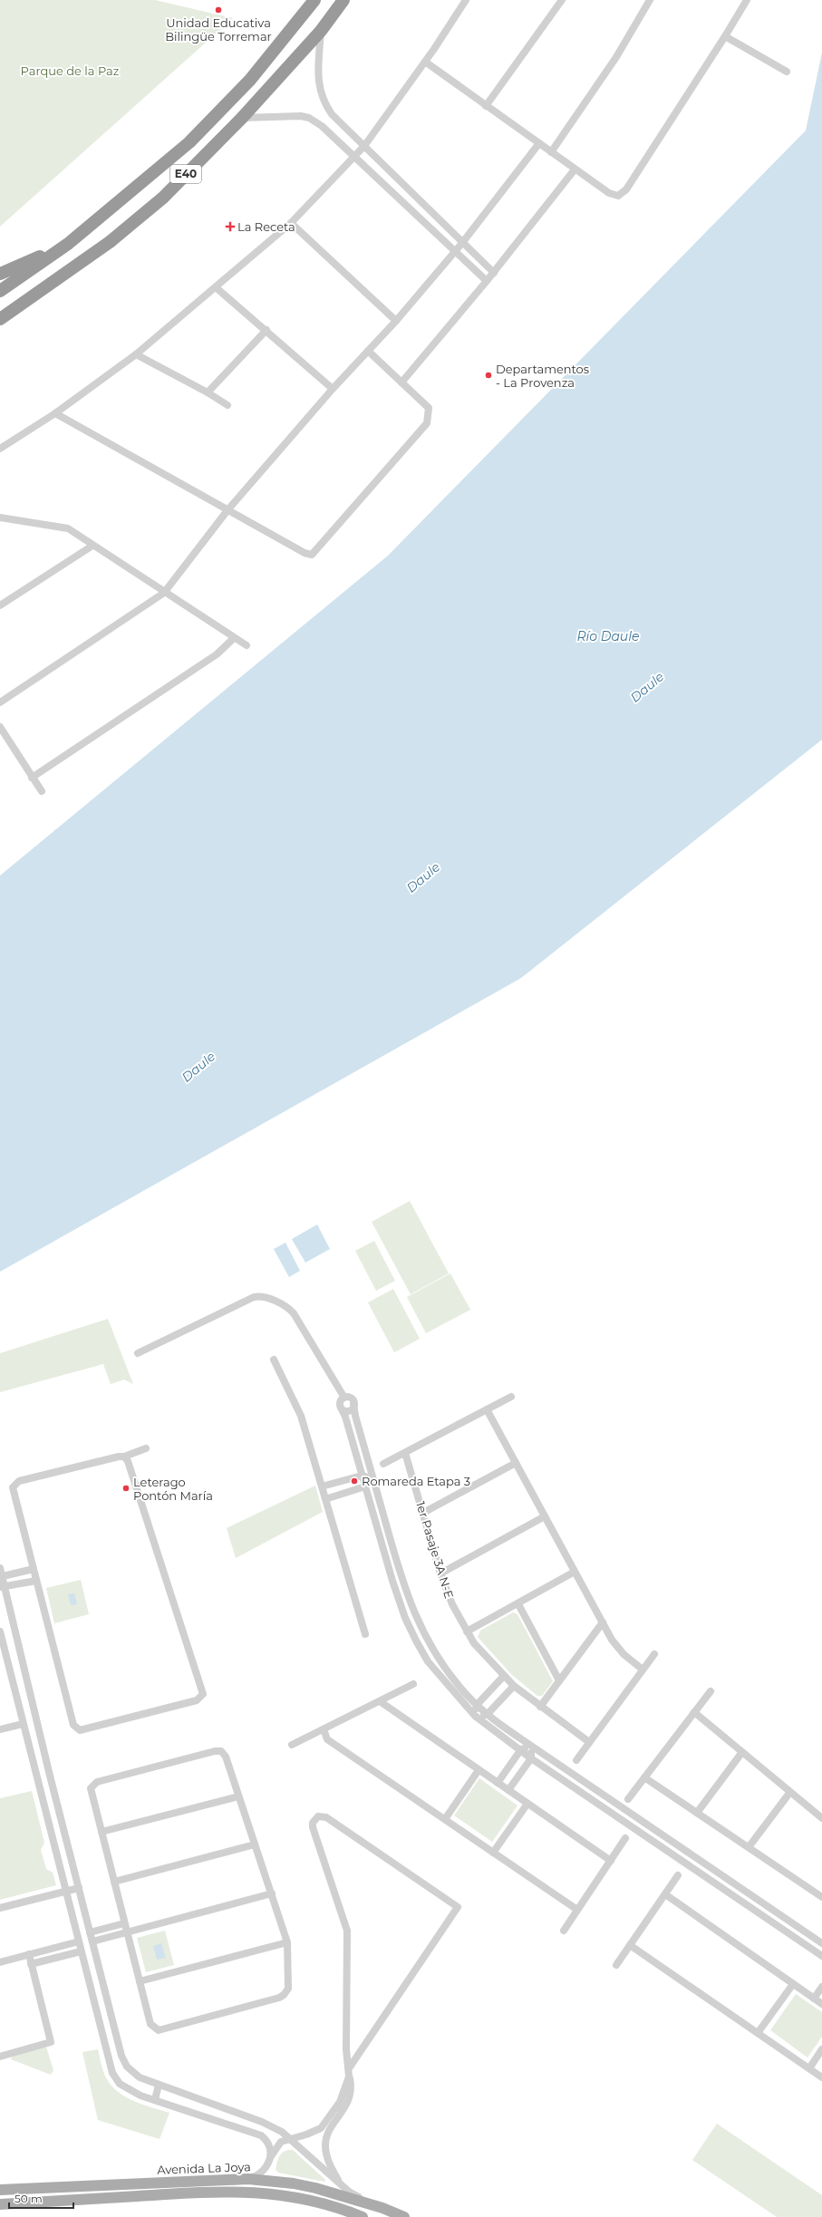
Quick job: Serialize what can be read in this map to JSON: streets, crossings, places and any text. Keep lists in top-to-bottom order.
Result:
{
  "streets": {
    "highway": ["E40"],
    "main road": ["Avenida La Joya"],
    "street": ["1er Pasaje 3A N-E"]
  },
  "water": ["Río Daule", "Daule"],
  "parks": ["Parque de la Paz"],
  "places": {
    "other": [
      "Unidad Educativa Bilingüe Torremar",
      "Departamentos - La Provenza",
      "Romareda Etapa 3",
      "Leterago Pontón María"
    ],
    "health": ["La Receta"]
  },
  "scale_bar": "50 m"
}
